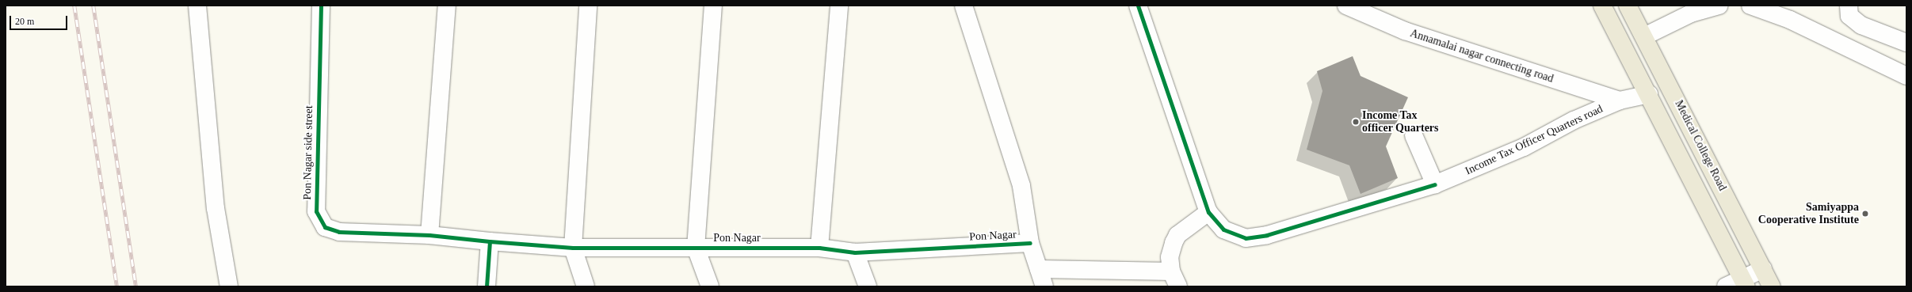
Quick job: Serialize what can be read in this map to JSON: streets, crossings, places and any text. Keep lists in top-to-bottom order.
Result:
{
  "streets": {
    "main road": ["Medical College Road"],
    "street": [
      "Annamalai nagar connecting road",
      "Income Tax Officer Quarters road",
      "Pon Nagar side street",
      "Pon Nagar"
    ]
  },
  "crossings": [
    ["Annamalai nagar connecting road", "Income Tax Officer Quarters road"],
    ["Income Tax Officer Quarters road", "Medical College Road"],
    ["Pon Nagar side street", "Pon Nagar"]
  ],
  "places": ["Income Tax officer Quarters", "Samiyappa Cooperative Institute"],
  "scale_bar": "20 m"
}
